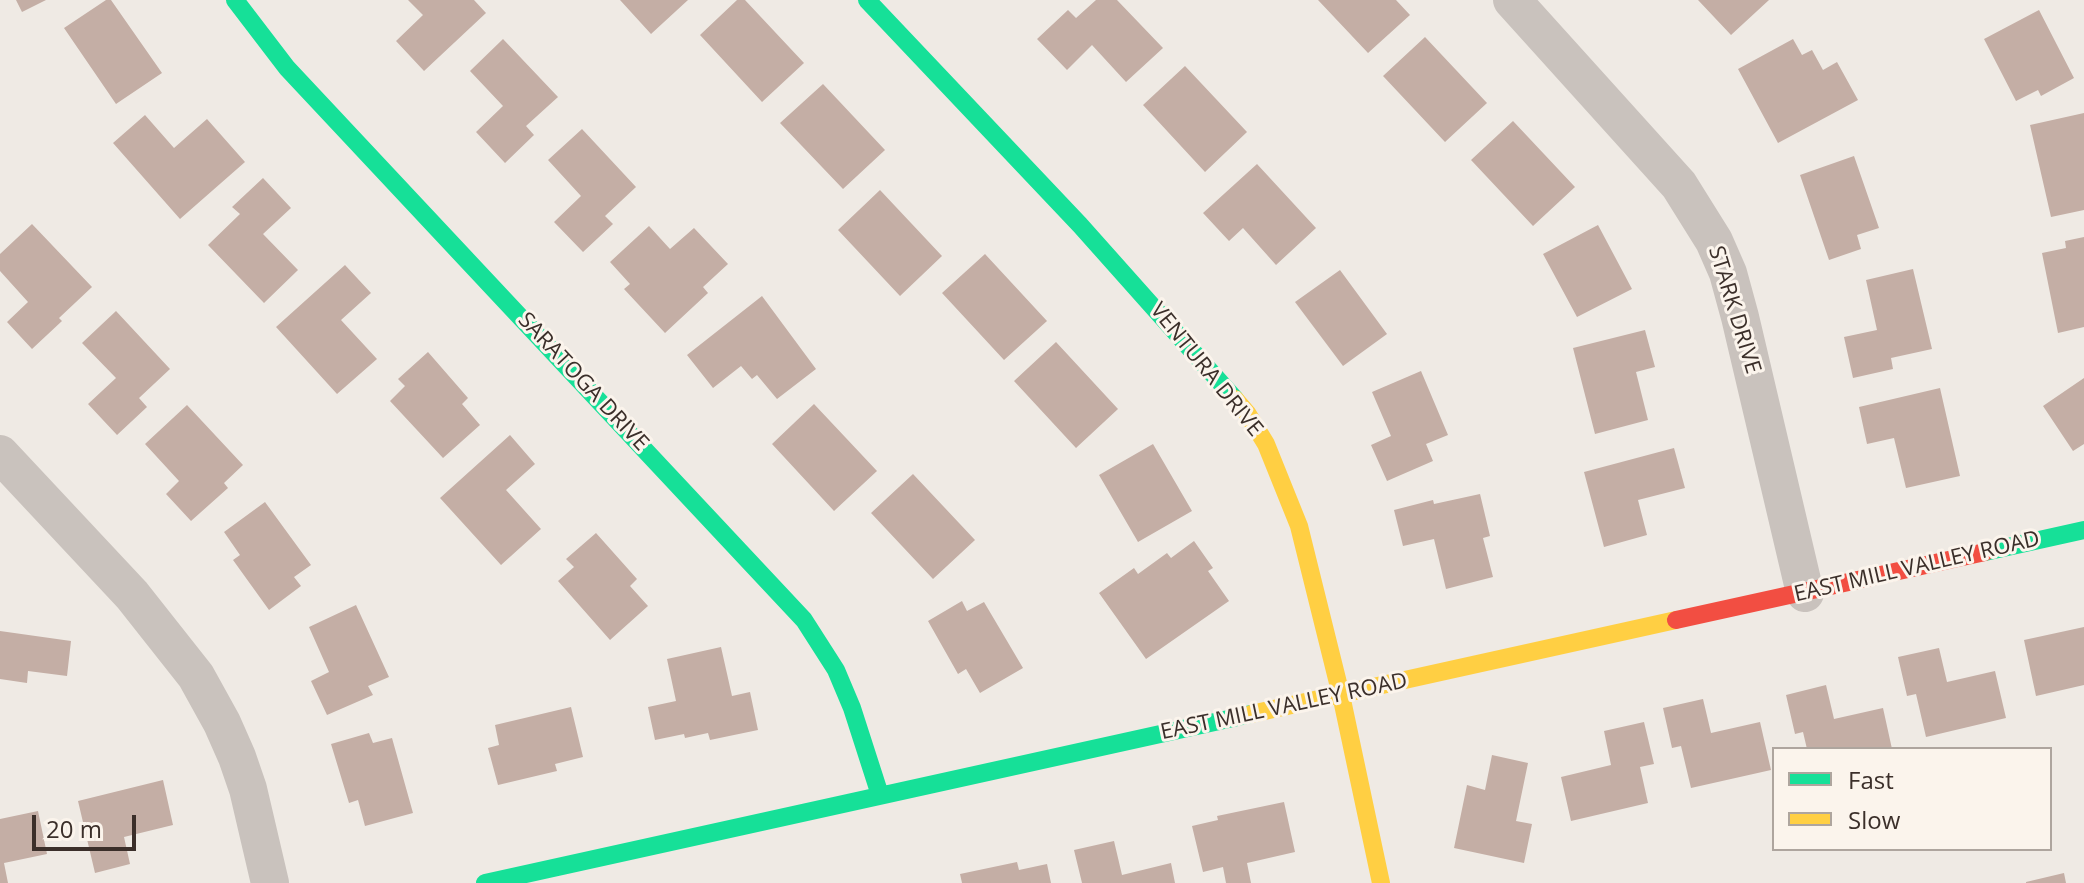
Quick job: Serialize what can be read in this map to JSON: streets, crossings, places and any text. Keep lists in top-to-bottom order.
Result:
{
  "streets": {
    "street": [
      "STARK DRIVE",
      "VENTURA DRIVE",
      "SARATOGA DRIVE",
      "EAST MILL VALLEY ROAD"
    ]
  },
  "crossings": [
    ["STARK DRIVE", "EAST MILL VALLEY ROAD"],
    ["VENTURA DRIVE", "EAST MILL VALLEY ROAD"],
    ["SARATOGA DRIVE", "EAST MILL VALLEY ROAD"]
  ],
  "legend": ["Fast", "Slow"],
  "scale_bar": "20 m"
}
